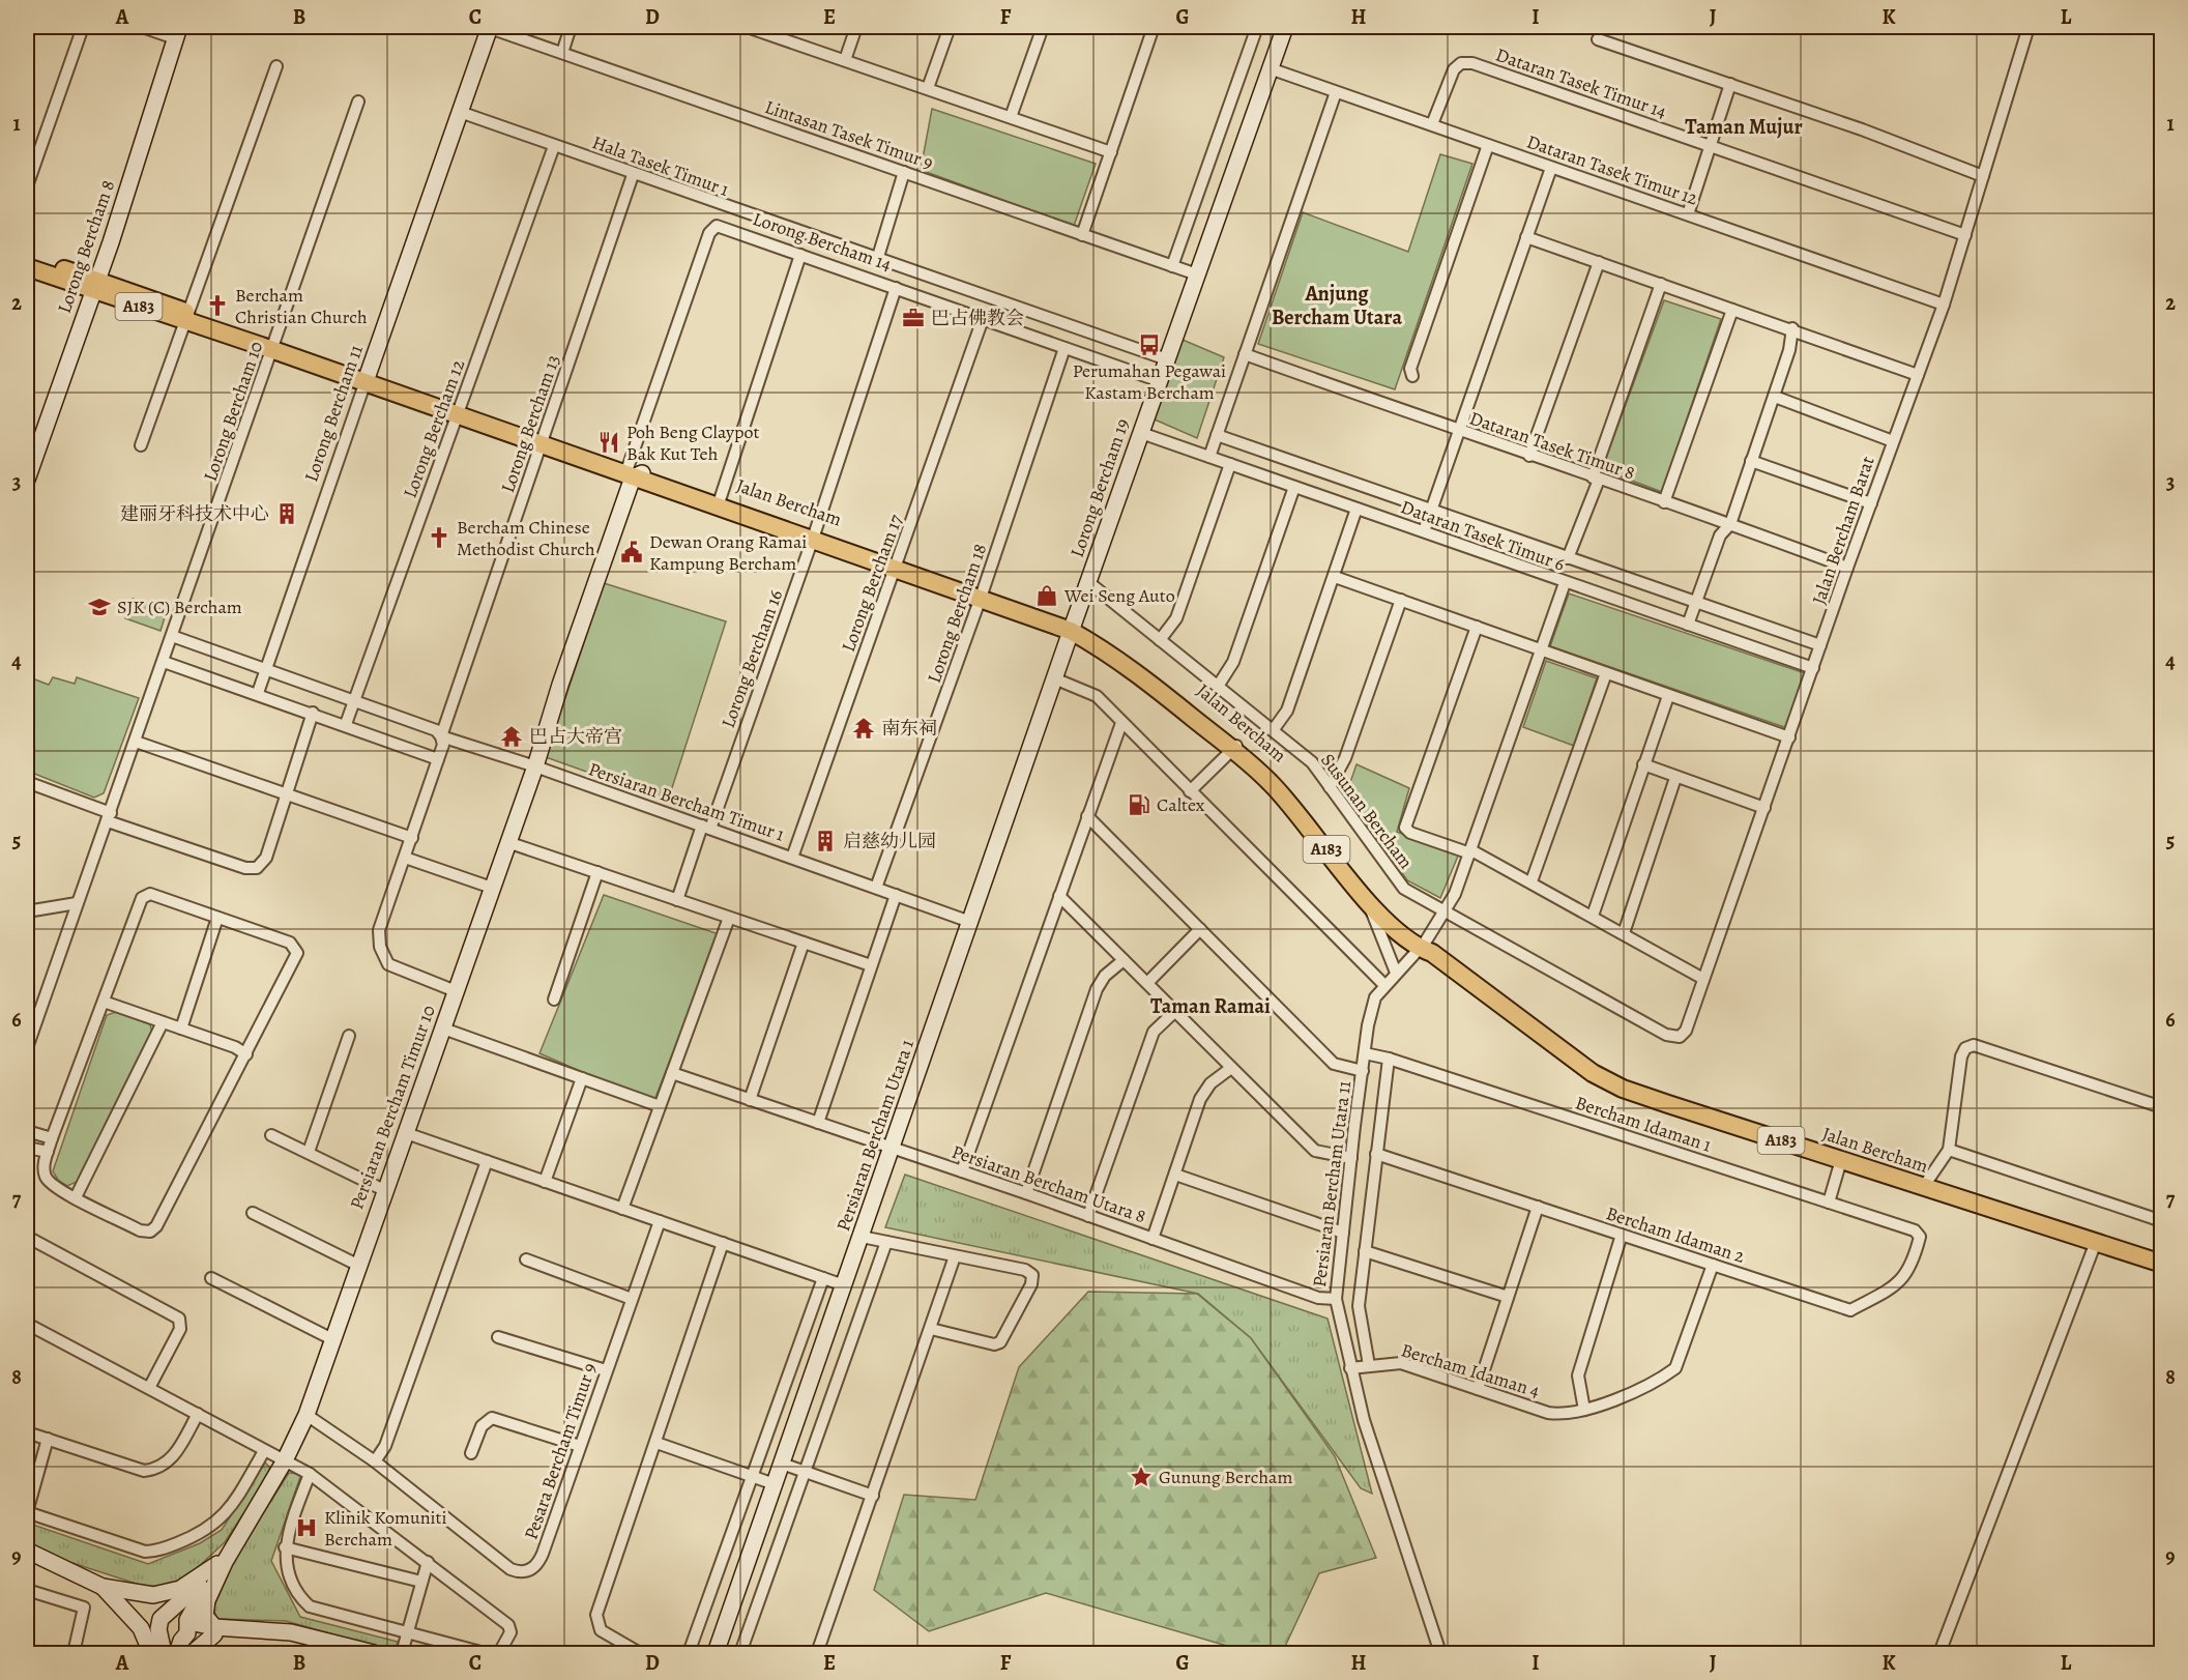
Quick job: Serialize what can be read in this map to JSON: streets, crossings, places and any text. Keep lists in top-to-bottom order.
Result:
{
  "streets": {
    "main road": ["A183", "Jalan Bercham"],
    "street": [
      "Dataran Tasek Timur 14",
      "Lintasan Tasek Timur 9",
      "Hala Tasek Timur 1",
      "Dataran Tasek Timur 12",
      "Lorong Bercham 14",
      "Lorong Bercham 8",
      "Lorong Bercham 10",
      "Lorong Bercham 11",
      "Lorong Bercham 13",
      "Lorong Bercham 12",
      "Dataran Tasek Timur 8",
      "Lorong Bercham 19",
      "Jalan Bercham Barat",
      "Dataran Tasek Timur 6",
      "Lorong Bercham 17",
      "Lorong Bercham 18",
      "Lorong Bercham 16",
      "Persiaran Bercham Timur 1",
      "Susunan Bercham",
      "Persiaran Bercham Timur 10",
      "Bercham Idaman 1",
      "Persiaran Bercham Utara 1",
      "Persiaran Bercham Utara 8",
      "Persiaran Bercham Utara 11",
      "Bercham Idaman 2",
      "Bercham Idaman 4",
      "Pesara Bercham Timur 9"
    ]
  },
  "crossings": [
    ["Dataran Tasek Timur 14", "Dataran Tasek Timur 12"],
    ["Dataran Tasek Timur 14", "Jalan Bercham Barat"],
    ["Lintasan Tasek Timur 9", "Lorong Bercham 11"],
    ["Lintasan Tasek Timur 9", "Lorong Bercham 19"],
    ["Hala Tasek Timur 1", "Lorong Bercham 11"],
    ["Hala Tasek Timur 1", "Lorong Bercham 13"],
    ["Hala Tasek Timur 1", "Lorong Bercham 12"],
    ["Hala Tasek Timur 1", "Lorong Bercham 19"],
    ["Dataran Tasek Timur 12", "Lorong Bercham 19"],
    ["Dataran Tasek Timur 12", "Jalan Bercham Barat"],
    ["Lorong Bercham 14", "Lorong Bercham 19"],
    ["Lorong Bercham 14", "Jalan Bercham"],
    ["Lorong Bercham 14", "Lorong Bercham 17"],
    ["Lorong Bercham 14", "Lorong Bercham 18"],
    ["Lorong Bercham 14", "Lorong Bercham 16"],
    ["Lorong Bercham 14", "Persiaran Bercham Timur 1"],
    ["Lorong Bercham 14", "Persiaran Bercham Timur 10"],
    ["Lorong Bercham 8", "Jalan Bercham"],
    ["Lorong Bercham 10", "Jalan Bercham"],
    ["Lorong Bercham 11", "Jalan Bercham"],
    ["Lorong Bercham 13", "Jalan Bercham"],
    ["Lorong Bercham 13", "Persiaran Bercham Timur 1"],
    ["Lorong Bercham 12", "Jalan Bercham"],
    ["Dataran Tasek Timur 8", "Jalan Bercham Barat"],
    ["Lorong Bercham 19", "Jalan Bercham"],
    ["Lorong Bercham 19", "Dataran Tasek Timur 6"],
    ["Lorong Bercham 19", "Susunan Bercham"],
    ["Lorong Bercham 19", "Persiaran Bercham Utara 1"],
    ["Jalan Bercham", "Lorong Bercham 17"],
    ["Jalan Bercham", "Lorong Bercham 18"],
    ["Jalan Bercham", "Lorong Bercham 16"],
    ["Jalan Bercham", "Persiaran Bercham Utara 1"],
    ["Jalan Bercham", "Persiaran Bercham Utara 11"],
    ["Jalan Bercham Barat", "Dataran Tasek Timur 6"],
    ["Jalan Bercham Barat", "Susunan Bercham"],
    ["Dataran Tasek Timur 6", "Persiaran Bercham Utara 11"],
    ["Lorong Bercham 17", "Persiaran Bercham Timur 1"],
    ["Lorong Bercham 18", "Persiaran Bercham Timur 1"],
    ["Lorong Bercham 16", "Persiaran Bercham Timur 1"],
    ["Persiaran Bercham Timur 1", "Persiaran Bercham Timur 10"],
    ["Persiaran Bercham Timur 1", "Persiaran Bercham Utara 1"],
    ["Susunan Bercham", "Persiaran Bercham Utara 11"],
    ["Persiaran Bercham Timur 10", "Pesara Bercham Timur 9"],
    ["Bercham Idaman 1", "Persiaran Bercham Utara 11"],
    ["Bercham Idaman 1", "Bercham Idaman 2"],
    ["Persiaran Bercham Utara 1", "Persiaran Bercham Utara 8"],
    ["Persiaran Bercham Utara 8", "Persiaran Bercham Utara 11"],
    ["Persiaran Bercham Utara 11", "Bercham Idaman 4"],
    ["Bercham Idaman 2", "Bercham Idaman 4"]
  ],
  "districts": ["Taman Mujur", "Anjung Bercham Utara", "Taman Ramai"],
  "places": {
    "church": ["Bercham Christian Church", "Bercham Chinese Methodist Church"],
    "office": ["巴占佛教会"],
    "bus stop": ["Perumahan Pegawai Kastam Bercham"],
    "restaurant": ["Poh Beng Claypot Bak Kut Teh"],
    "building": ["建丽牙科技术中心", "启慈幼儿园"],
    "public building": ["Dewan Orang Ramai Kampung Bercham"],
    "shop": ["Wei Seng Auto"],
    "school or university": ["SJK (C) Bercham"],
    "temple": ["南东祠", "巴占大帝宫"],
    "fuel station": ["Caltex"],
    "place": ["Gunung Bercham"],
    "hospital": ["Klinik Komuniti Bercham"]
  },
  "grid": {
    "columns": [
      "A",
      "B",
      "C",
      "D",
      "E",
      "F",
      "G",
      "H",
      "I",
      "J",
      "K",
      "L"
    ],
    "rows": [
      "1",
      "2",
      "3",
      "4",
      "5",
      "6",
      "7",
      "8",
      "9"
    ]
  }
}
